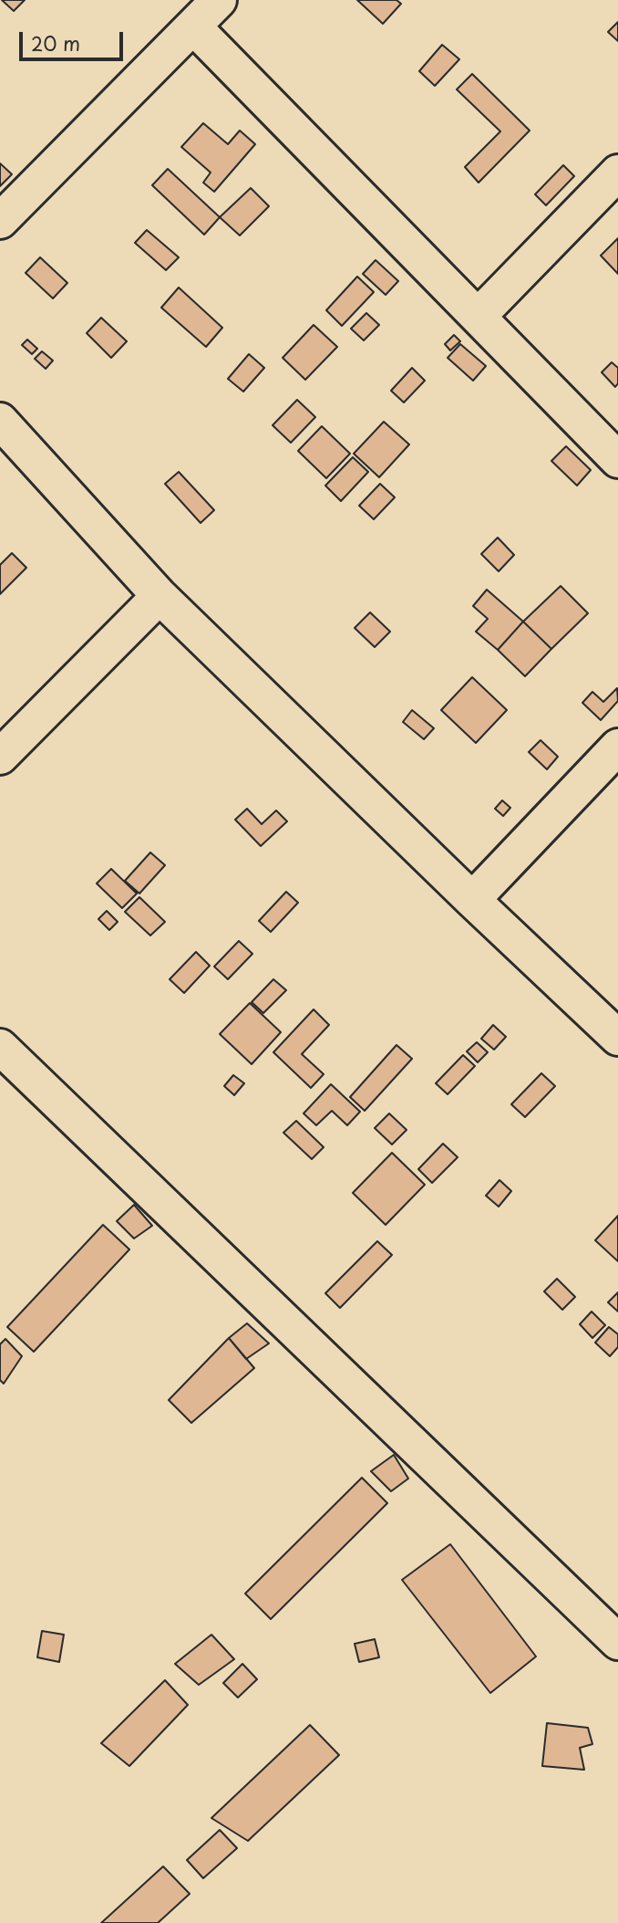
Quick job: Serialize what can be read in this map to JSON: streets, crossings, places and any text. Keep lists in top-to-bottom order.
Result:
{
  "scale_bar": "20 m"
}
